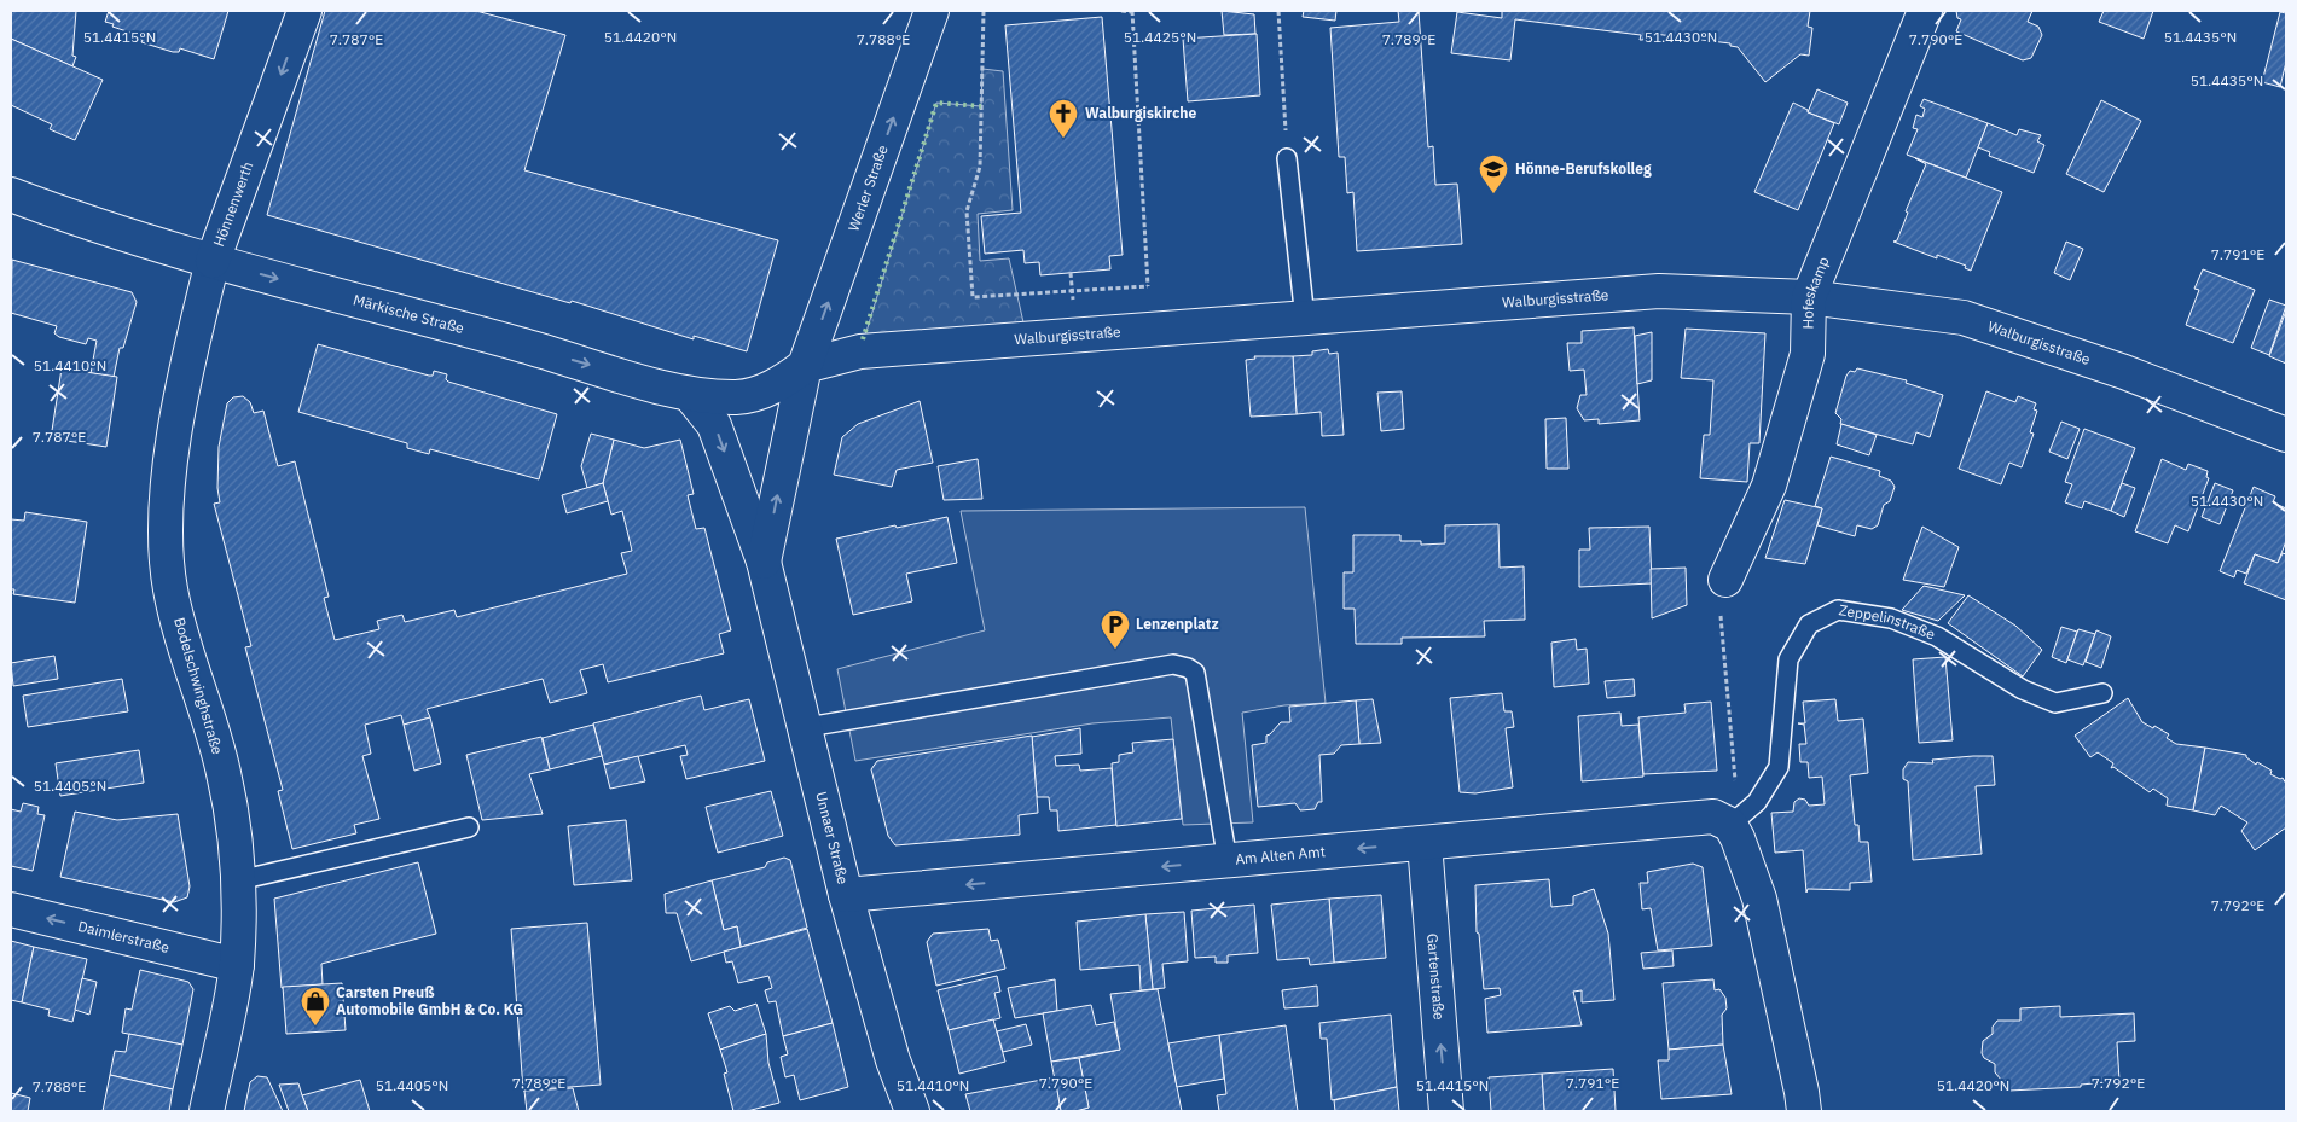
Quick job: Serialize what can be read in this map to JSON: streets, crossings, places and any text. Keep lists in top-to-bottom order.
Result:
{
  "streets": {
    "street": [
      "Werler Straße",
      "Hönnenwerth",
      "Hofeskamp",
      "Walburgisstraße",
      "Märkische Straße",
      "Bodelschwinghstraße",
      "Unnaer Straße",
      "Am Alten Amt",
      "Daimlerstraße",
      "Gartenstraße"
    ],
    "lane": ["Zeppelinstraße"]
  },
  "crossings": [
    ["Werler Straße", "Walburgisstraße"],
    ["Werler Straße", "Märkische Straße"],
    ["Werler Straße", "Unnaer Straße"],
    ["Hönnenwerth", "Märkische Straße"],
    ["Hönnenwerth", "Bodelschwinghstraße"],
    ["Hofeskamp", "Walburgisstraße"],
    ["Walburgisstraße", "Märkische Straße"],
    ["Walburgisstraße", "Unnaer Straße"],
    ["Märkische Straße", "Bodelschwinghstraße"],
    ["Märkische Straße", "Unnaer Straße"],
    ["Zeppelinstraße", "Am Alten Amt"],
    ["Bodelschwinghstraße", "Daimlerstraße"],
    ["Unnaer Straße", "Am Alten Amt"],
    ["Am Alten Amt", "Gartenstraße"]
  ],
  "one_way": [
    "Werler Straße",
    "Hönnenwerth",
    "Märkische Straße",
    "Am Alten Amt",
    "Daimlerstraße",
    "Gartenstraße"
  ],
  "places": {
    "church": ["Walburgiskirche"],
    "school or university": ["Hönne-Berufskolleg"],
    "parking": ["Lenzenplatz"],
    "shop": ["Carsten Preuß Automobile GmbH & Co. KG"]
  },
  "coordinates": [
    "51.4430°N",
    "51.4415°N",
    "51.4420°N",
    "51.4425°N",
    "51.4435°N",
    "7.787°E",
    "7.788°E",
    "7.789°E",
    "7.790°E",
    "7.791°E",
    "51.4410°N",
    "51.4405°N",
    "7.792°E"
  ]
}
